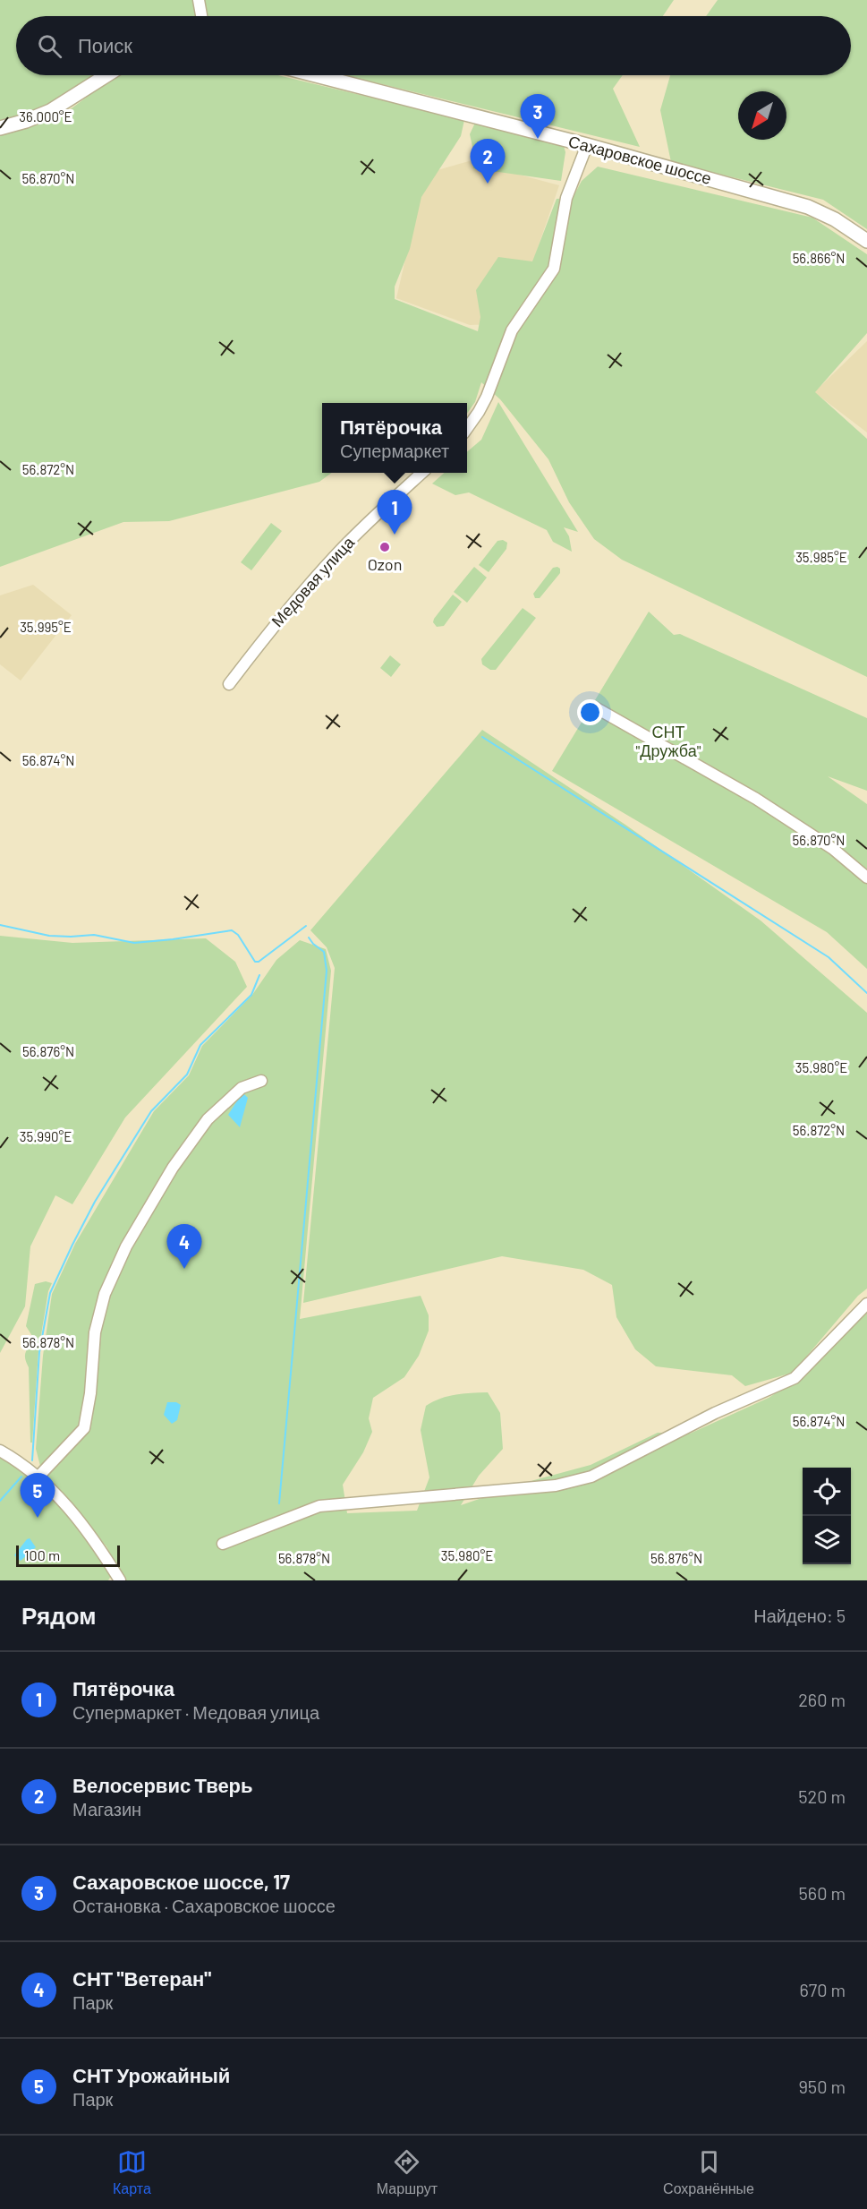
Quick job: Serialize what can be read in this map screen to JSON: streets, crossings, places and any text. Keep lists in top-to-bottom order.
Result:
{
  "streets": {
    "main road": ["Сахаровское шоссе"],
    "street": ["Медовая улица"]
  },
  "parks": ["СНТ \"Дружба\""],
  "places": ["Ozon"],
  "scale_bar": "100 m",
  "north": "bottom left",
  "page": {
    "search": "Поиск",
    "pins": [
      "3",
      "2",
      "1",
      "4",
      "5"
    ],
    "popup": ["Пятёрочка", "Супермаркет"],
    "scale": "100 m",
    "heading": ["Рядом", "Найдено: 5"],
    "list": [
      {
        "mark": "1",
        "name": "Пятёрочка",
        "note": "Супермаркет · Медовая улица",
        "value": "260 m"
      },
      {
        "mark": "2",
        "name": "Велосервис Тверь",
        "note": "Магазин",
        "value": "520 m"
      },
      {
        "mark": "3",
        "name": "Сахаровское шоссе, 17",
        "note": "Остановка · Сахаровское шоссе",
        "value": "560 m"
      },
      {
        "mark": "4",
        "name": "СНТ \"Ветеран\"",
        "note": "Парк",
        "value": "670 m"
      },
      {
        "mark": "5",
        "name": "СНТ Урожайный",
        "note": "Парк",
        "value": "950 m"
      }
    ],
    "nav": ["Карта", "Маршрут", "Сохранённые"]
  },
  "coordinates": [
    "36.000°E",
    "56.870°N",
    "56.866°N",
    "56.872°N",
    "35.985°E",
    "35.995°E",
    "56.874°N",
    "56.876°N",
    "35.980°E",
    "35.990°E",
    "56.878°N"
  ]
}
